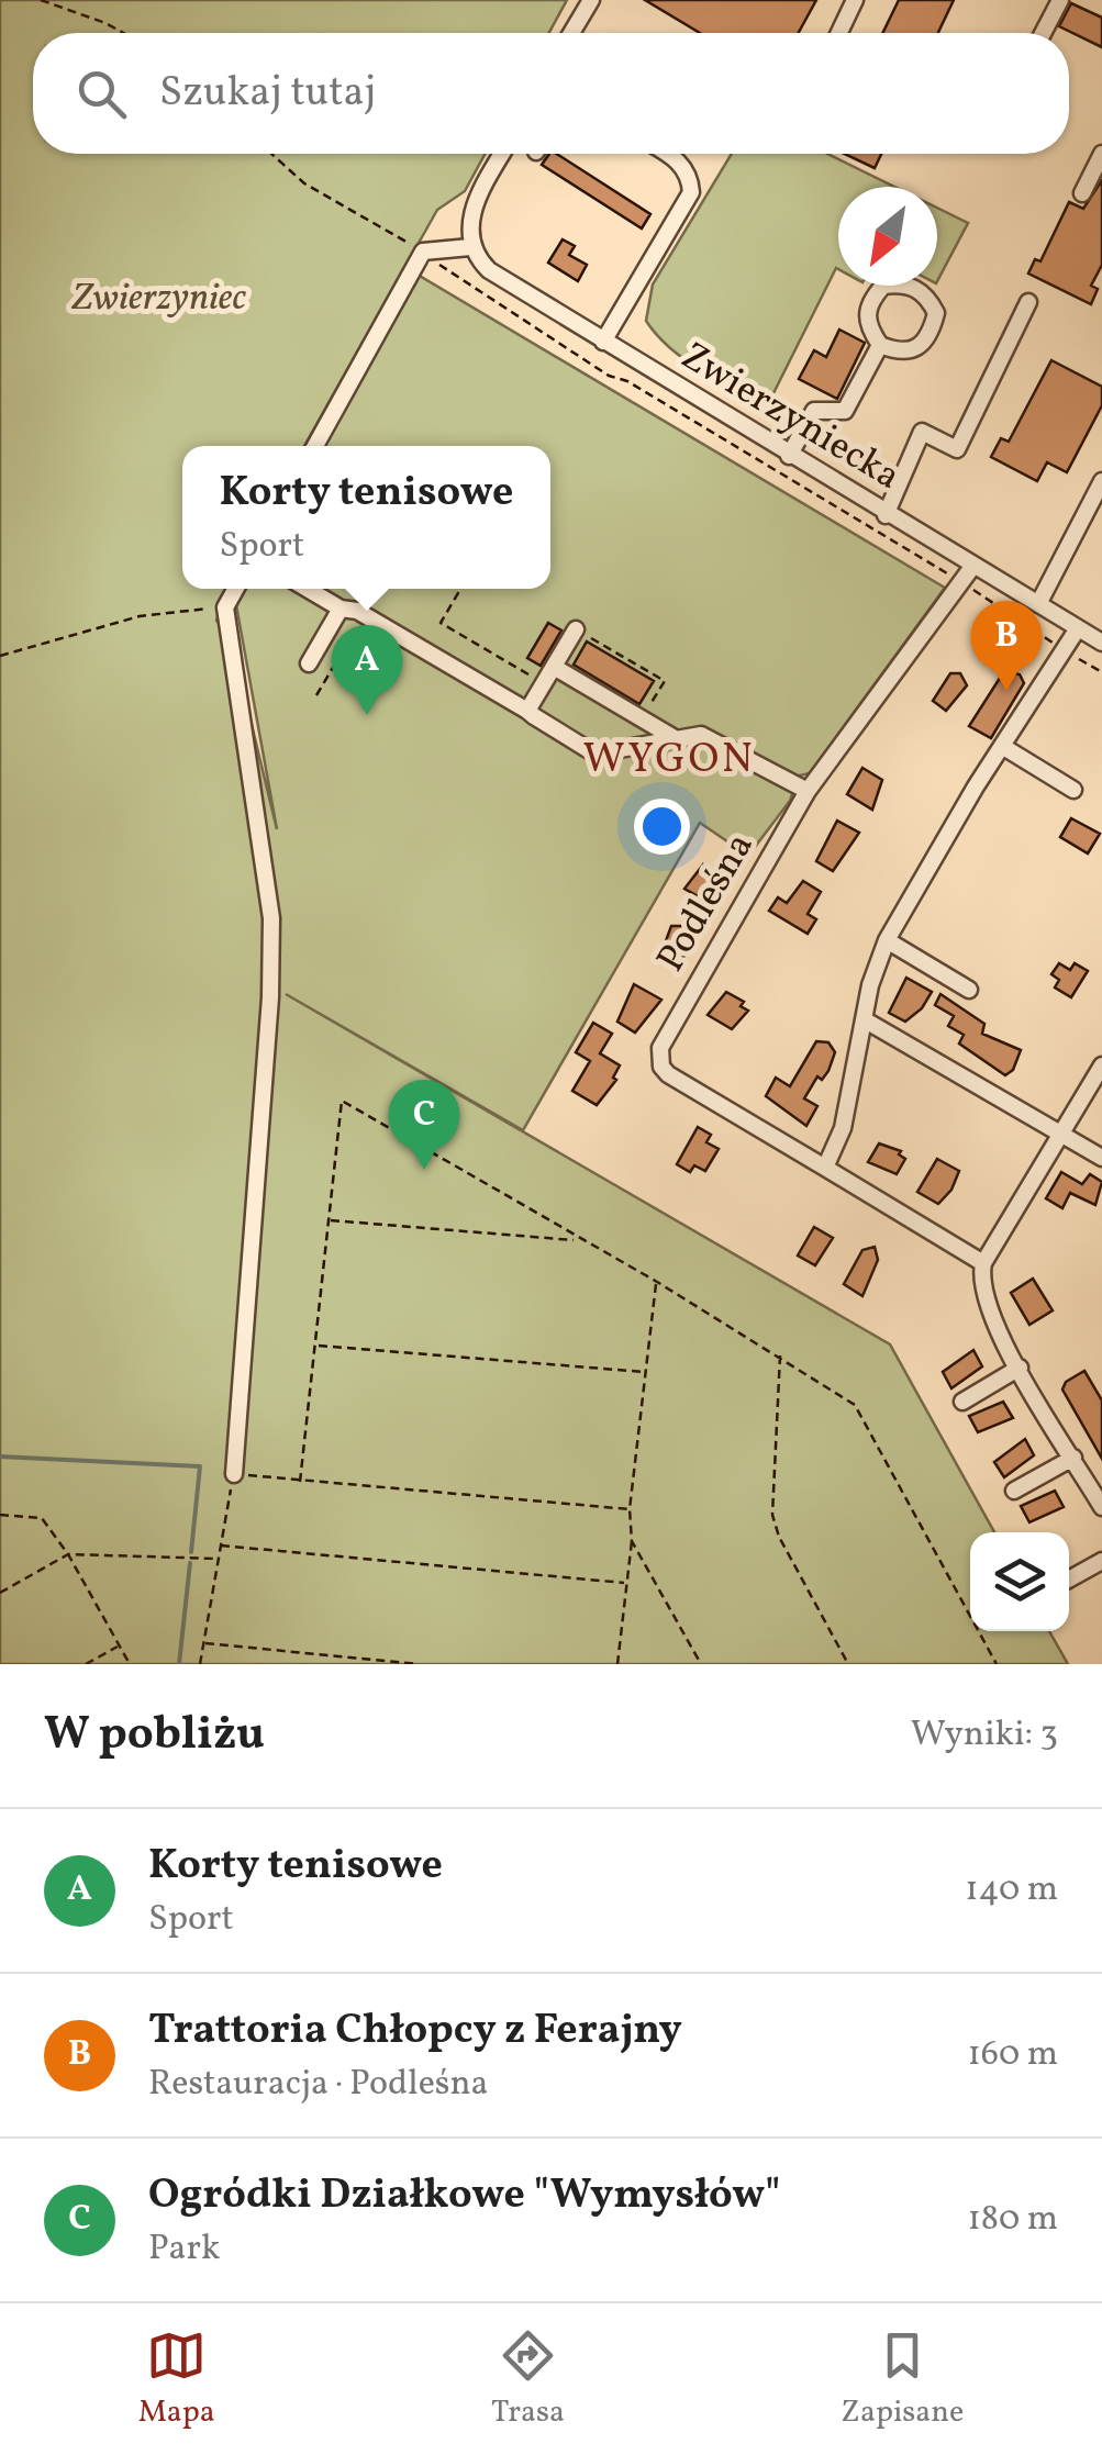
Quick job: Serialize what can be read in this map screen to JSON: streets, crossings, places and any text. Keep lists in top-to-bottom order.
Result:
{
  "streets": {
    "street": ["Zwierzyniecka", "Podleśna"]
  },
  "crossings": [
    ["Zwierzyniecka", "Podleśna"]
  ],
  "districts": ["WYGON"],
  "parks": ["Zwierzyniec"],
  "north": "bottom left",
  "page": {
    "search": "Szukaj tutaj",
    "popup": ["Korty tenisowe", "Sport"],
    "pins": ["B", "A", "C"],
    "heading": ["W pobliżu", "Wyniki: 3"],
    "list": [
      {
        "mark": "A",
        "name": "Korty tenisowe",
        "note": "Sport",
        "value": "140 m"
      },
      {
        "mark": "B",
        "name": "Trattoria Chłopcy z Ferajny",
        "note": "Restauracja · Podleśna",
        "value": "160 m"
      },
      {
        "mark": "C",
        "name": "Ogródki Działkowe \"Wymysłów\"",
        "note": "Park",
        "value": "180 m"
      }
    ],
    "nav": ["Mapa", "Trasa", "Zapisane"]
  }
}
